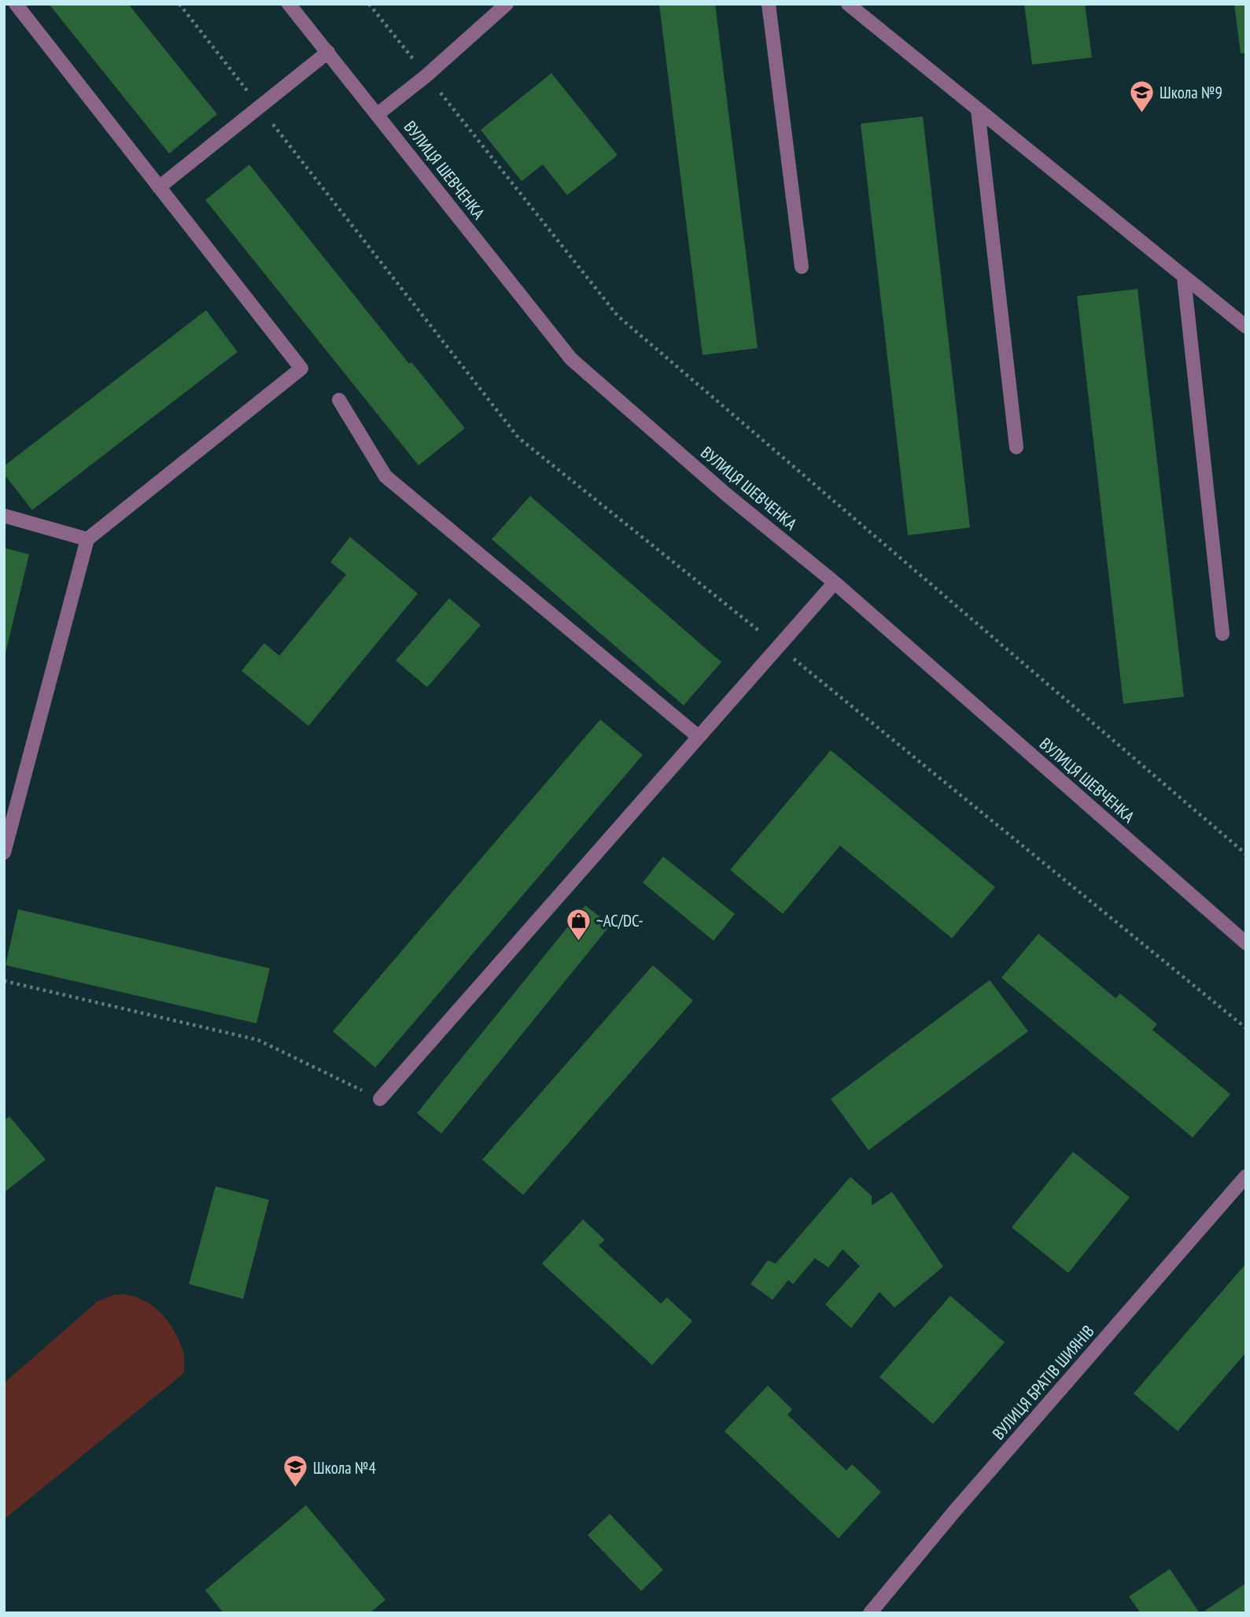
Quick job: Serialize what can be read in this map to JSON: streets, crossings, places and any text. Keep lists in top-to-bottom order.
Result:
{
  "streets": {
    "street": ["ВУЛИЦЯ ШЕВЧЕНКА", "ВУЛИЦЯ БРАТІВ ШИЯНІВ"]
  },
  "places": {
    "school or university": ["Школа №9", "Школа №4"],
    "shop": ["~AC/DC-"]
  }
}
